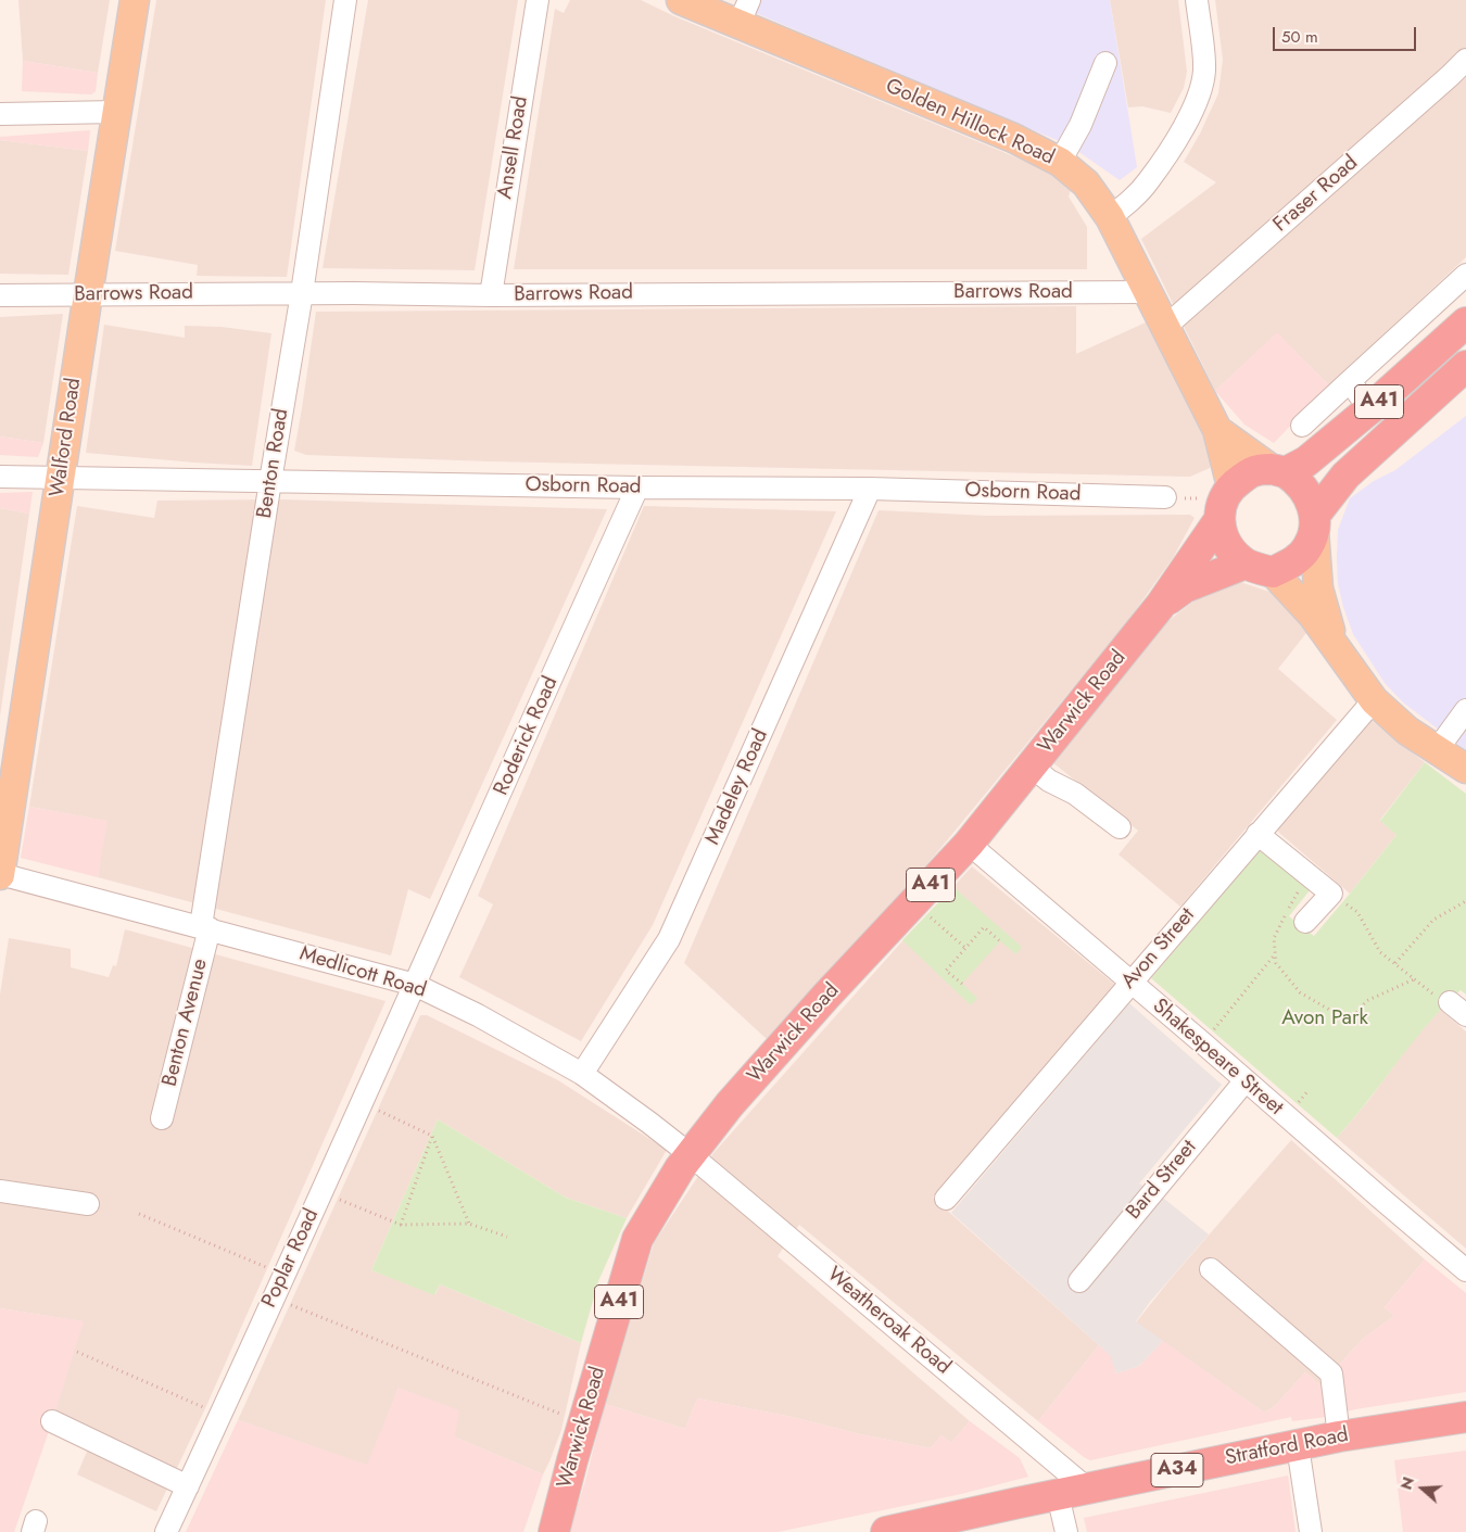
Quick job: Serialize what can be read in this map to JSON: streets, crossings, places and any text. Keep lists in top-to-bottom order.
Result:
{
  "streets": {
    "highway": [
      "A41",
      "Warwick Road",
      "Stratford Road",
      "A34"
    ],
    "main road": ["Golden Hillock Road", "Walford Road"],
    "street": [
      "Ansell Road",
      "Fraser Road",
      "Barrows Road",
      "Benton Road",
      "Osborn Road",
      "Roderick Road",
      "Madeley Road",
      "Avon Street",
      "Medlicott Road",
      "Benton Avenue",
      "Shakespeare Street",
      "Bard Street",
      "Poplar Road",
      "Weatheroak Road"
    ]
  },
  "crossings": [
    ["Golden Hillock Road", "Fraser Road"],
    ["Golden Hillock Road", "Barrows Road"],
    ["Golden Hillock Road", "A41"],
    ["Golden Hillock Road", "Warwick Road"],
    ["Ansell Road", "Barrows Road"],
    ["Barrows Road", "Walford Road"],
    ["Barrows Road", "Benton Road"],
    ["A41", "Warwick Road"],
    ["Walford Road", "Osborn Road"],
    ["Walford Road", "Medlicott Road"],
    ["Benton Road", "Osborn Road"],
    ["Benton Road", "Medlicott Road"],
    ["Benton Road", "Benton Avenue"],
    ["Osborn Road", "Roderick Road"],
    ["Osborn Road", "Madeley Road"],
    ["Warwick Road", "Medlicott Road"],
    ["Warwick Road", "Shakespeare Street"],
    ["Warwick Road", "Weatheroak Road"],
    ["Roderick Road", "Medlicott Road"],
    ["Roderick Road", "Poplar Road"],
    ["Madeley Road", "Medlicott Road"],
    ["Avon Street", "Shakespeare Street"],
    ["Medlicott Road", "Benton Avenue"],
    ["Medlicott Road", "Poplar Road"],
    ["Medlicott Road", "Weatheroak Road"],
    ["Shakespeare Street", "Bard Street"],
    ["Weatheroak Road", "Stratford Road"]
  ],
  "parks": ["Avon Park"],
  "scale_bar": "50 m",
  "north": "left"
}
